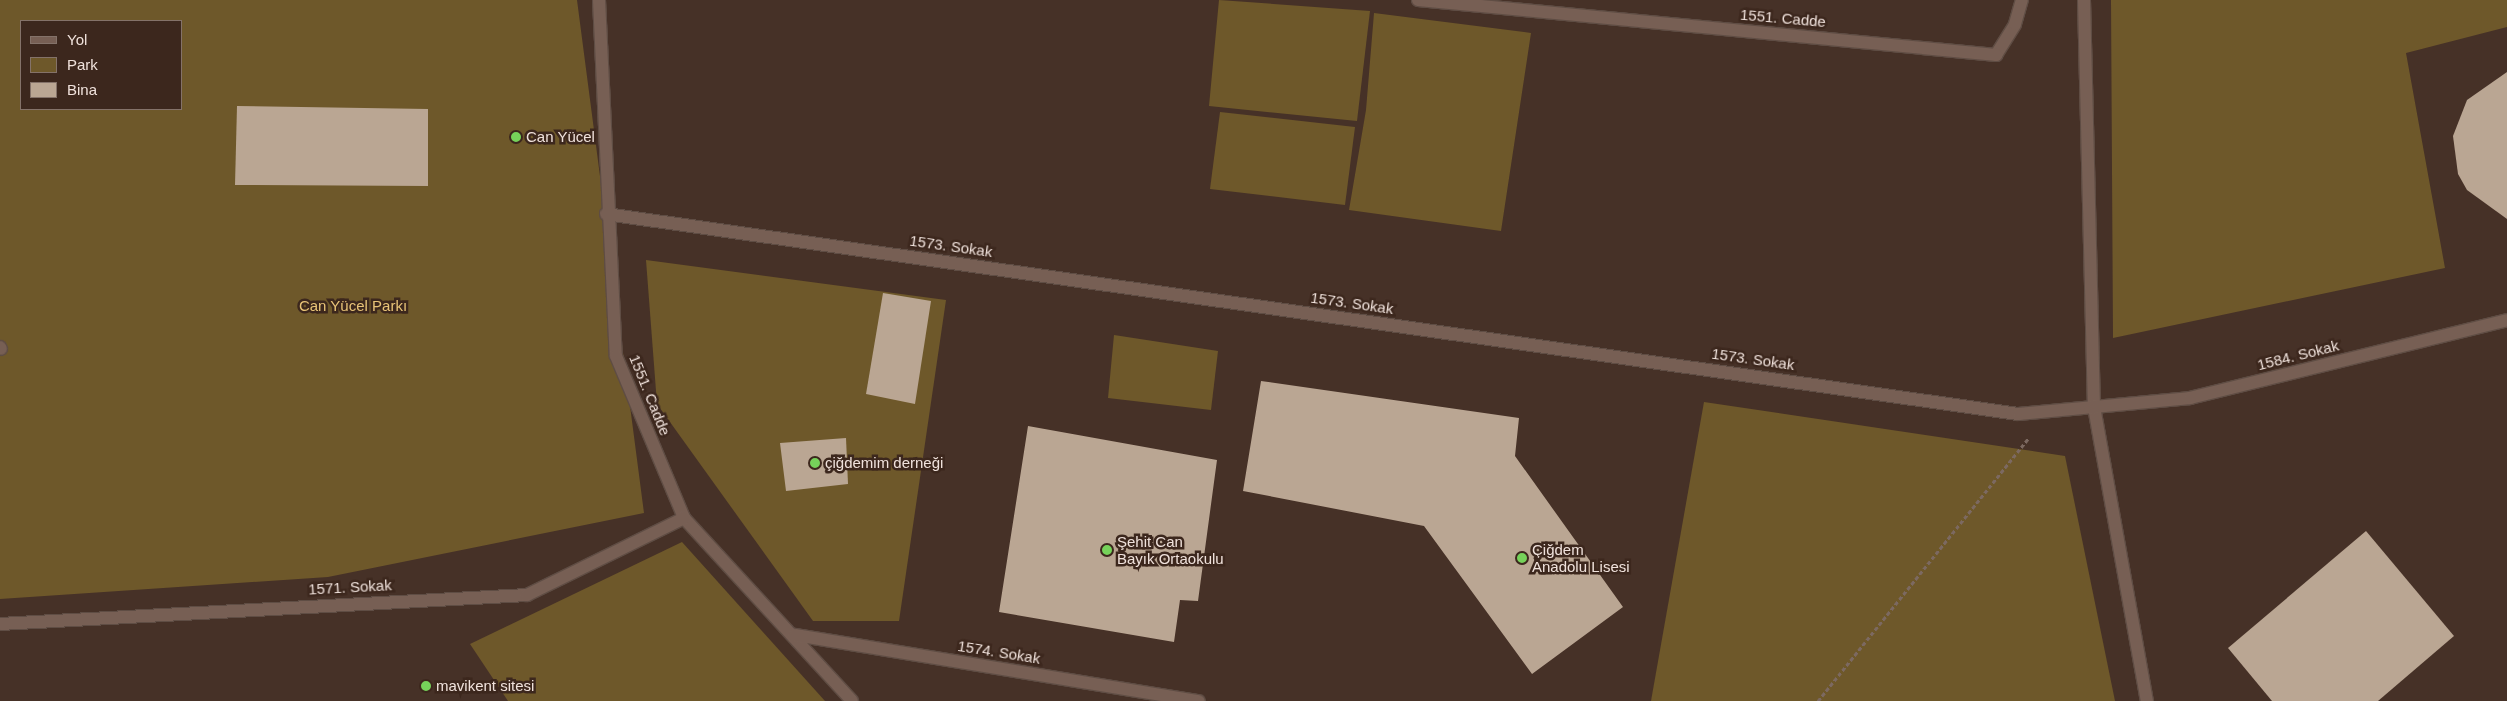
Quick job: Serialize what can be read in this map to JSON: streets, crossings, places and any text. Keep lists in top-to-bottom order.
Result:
{
  "streets": {
    "street": [
      "1551. Cadde",
      "1573. Sokak",
      "1584. Sokak",
      "1571. Sokak",
      "1574. Sokak"
    ]
  },
  "crossings": [
    ["1551. Cadde", "1573. Sokak"],
    ["1551. Cadde", "1571. Sokak"],
    ["1551. Cadde", "1574. Sokak"],
    ["1573. Sokak", "1584. Sokak"]
  ],
  "parks": ["Can Yücel Parkı"],
  "places": [
    "Can Yücel",
    "çiğdemim derneği",
    "Şehit Can Bayık Ortaokulu",
    "Çiğdem Anadolu Lisesi",
    "mavikent sitesi"
  ],
  "legend": ["Yol", "Park", "Bina"]
}
